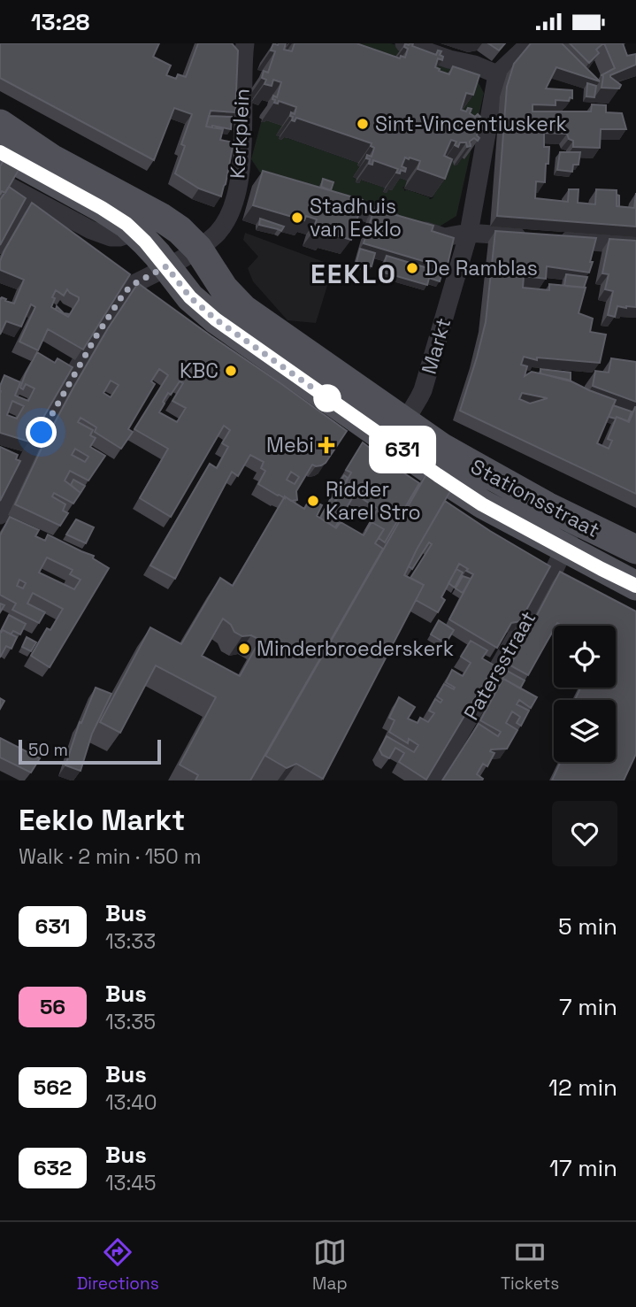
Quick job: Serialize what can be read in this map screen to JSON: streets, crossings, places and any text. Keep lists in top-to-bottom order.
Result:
{
  "streets": {
    "main road": ["Stationsstraat"],
    "street": ["Kerkplein", "Markt", "Patersstraat"]
  },
  "crossings": [
    ["Markt", "Stationsstraat"],
    ["Stationsstraat", "Patersstraat"]
  ],
  "districts": ["EEKLO"],
  "places": {
    "other": [
      "Sint-Vincentiuskerk",
      "Stadhuis van Eeklo",
      "De Ramblas",
      "KBC",
      "Ridder Karel Stro",
      "Minderbroederskerk"
    ],
    "health": ["Mebi"]
  },
  "lines": ["bus line 631"],
  "scale_bar": "50 m",
  "page": {
    "status": "13:28",
    "on_map": "631",
    "scale": "50 m",
    "heading": ["Eeklo Markt", "Walk · 2 min · 150 m"],
    "list": [
      {
        "mark": "631",
        "name": "Bus",
        "note": "13:33",
        "value": "5 min"
      },
      {
        "mark": "56",
        "name": "Bus",
        "note": "13:35",
        "value": "7 min"
      },
      {
        "mark": "562",
        "name": "Bus",
        "note": "13:40",
        "value": "12 min"
      },
      {
        "mark": "632",
        "name": "Bus",
        "note": "13:45",
        "value": "17 min"
      }
    ],
    "tabs": ["Directions", "Map", "Tickets"]
  }
}
